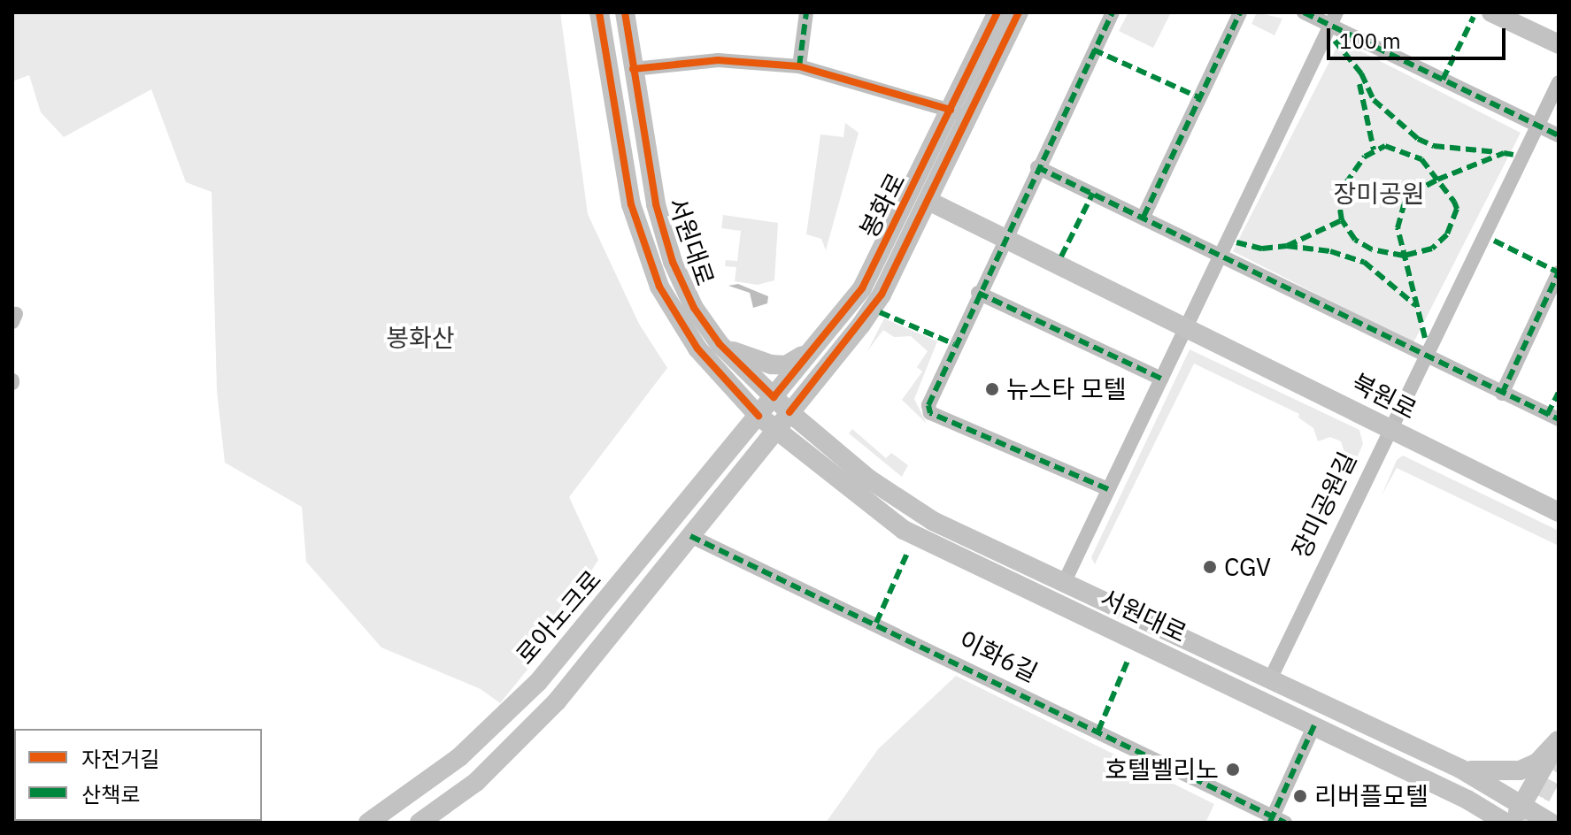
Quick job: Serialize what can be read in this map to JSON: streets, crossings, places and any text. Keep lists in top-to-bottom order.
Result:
{
  "streets": {
    "street": [
      "봉화로",
      "서원대로",
      "북원로",
      "장미공원길",
      "로아노크로",
      "이화6길"
    ]
  },
  "crossings": [
    ["봉화로", "서원대로"],
    ["봉화로", "로아노크로"],
    ["서원대로", "장미공원길"],
    ["서원대로", "로아노크로"],
    ["북원로", "장미공원길"],
    ["로아노크로", "이화6길"]
  ],
  "parks": ["장미공원", "봉화산"],
  "places": [
    "뉴스타 모텔",
    "CGV",
    "호텔벨리노",
    "리버플모텔"
  ],
  "legend": ["자전거길", "산책로"],
  "scale_bar": "100 m"
}
